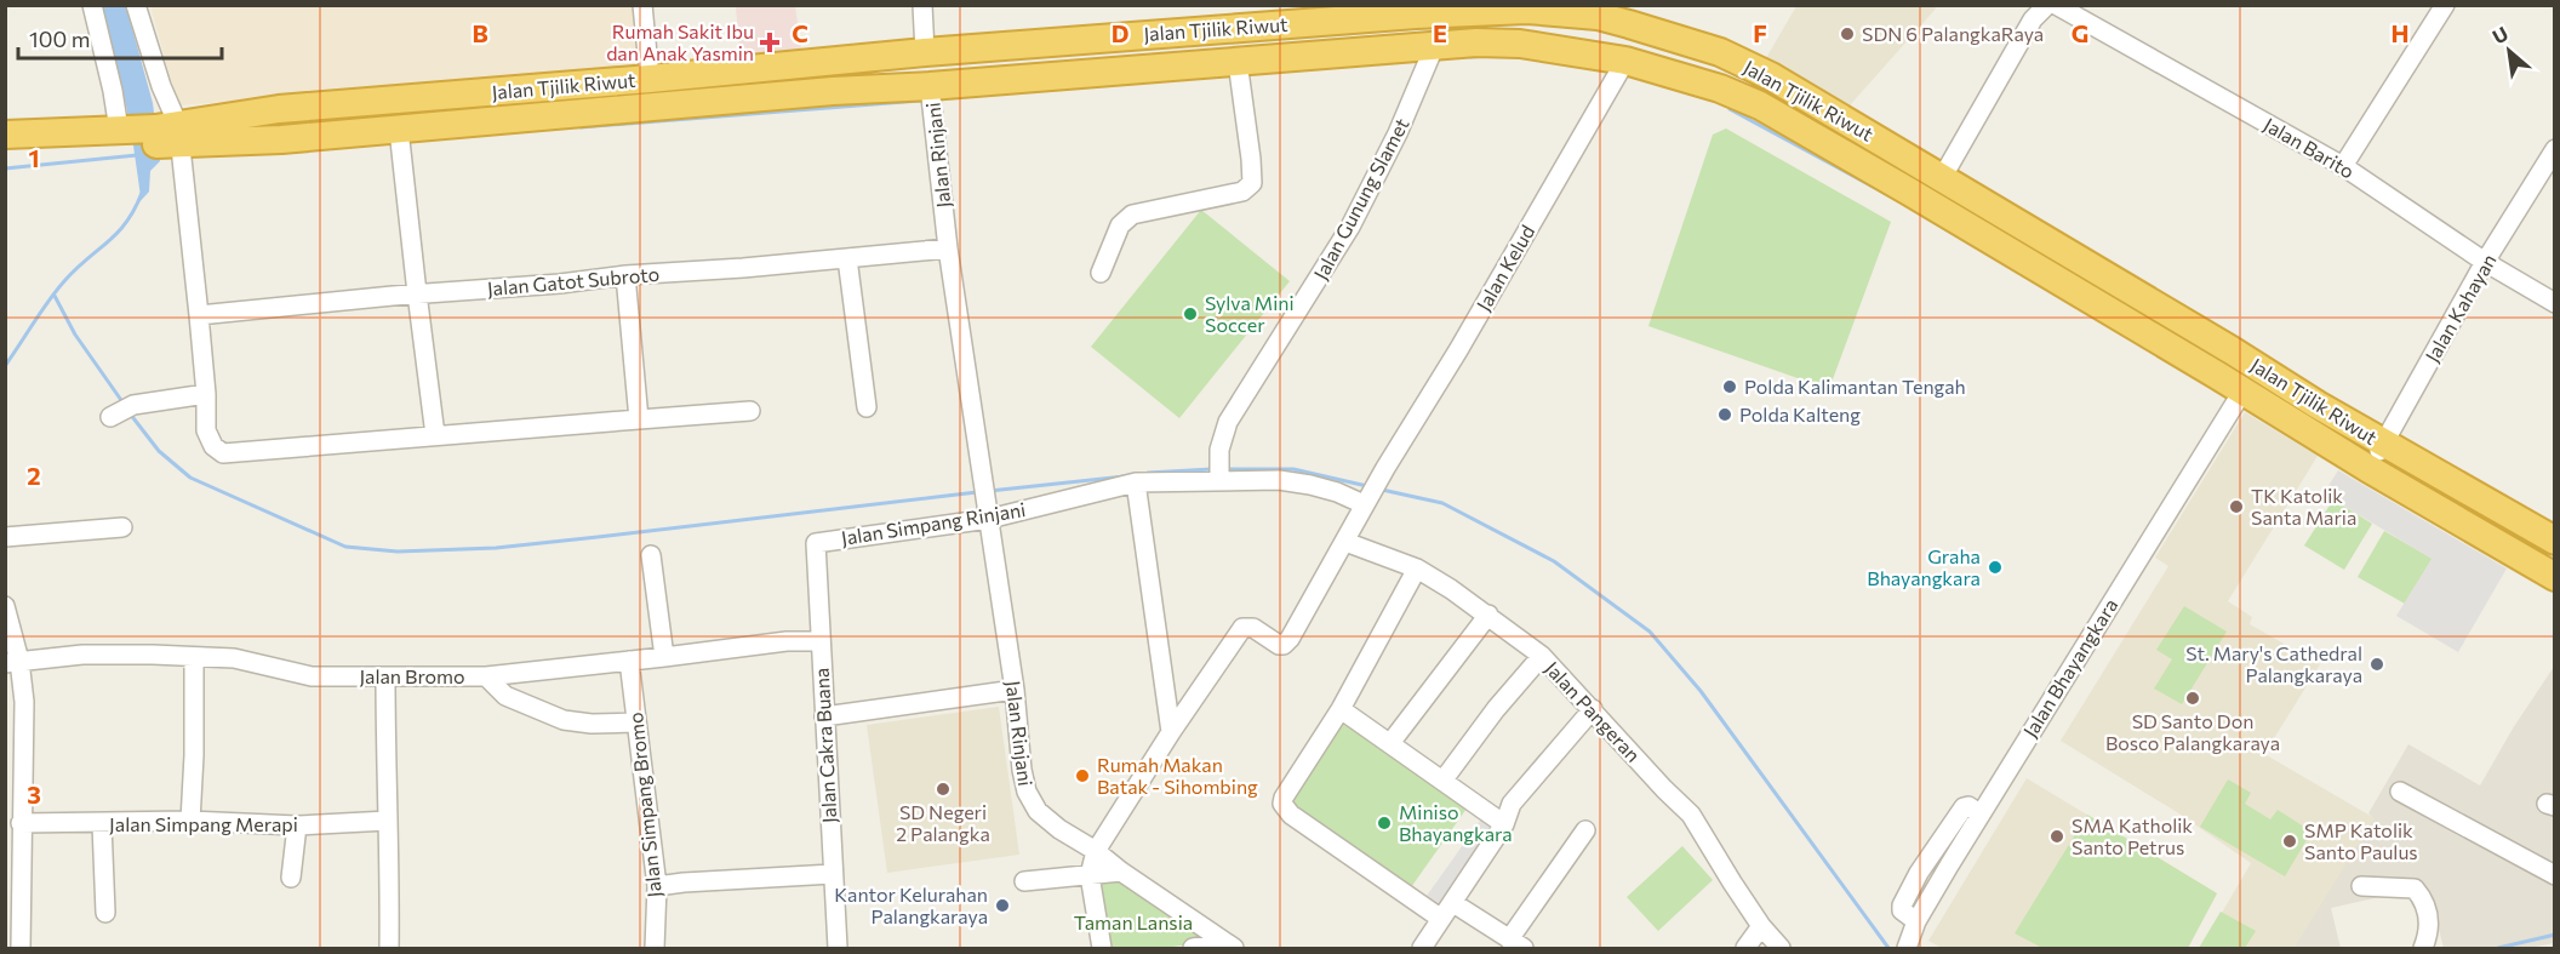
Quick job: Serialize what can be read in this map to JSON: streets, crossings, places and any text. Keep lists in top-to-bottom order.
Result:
{
  "streets": {
    "highway": ["Jalan Tjilik Riwut"],
    "street": [
      "Jalan Barito",
      "Jalan Rinjani",
      "Jalan Gunung Slamet",
      "Jalan Kelud",
      "Jalan Gatot Subroto",
      "Jalan Kahayan",
      "Jalan Simpang Rinjani",
      "Jalan Bhayangkara",
      "Jalan Bromo",
      "Jalan Pangeran",
      "Jalan Cakra Buana",
      "Jalan Simpang Bromo",
      "Jalan Simpang Merapi"
    ]
  },
  "crossings": [
    ["Jalan Tjilik Riwut", "Jalan Rinjani"],
    ["Jalan Tjilik Riwut", "Jalan Gunung Slamet"],
    ["Jalan Tjilik Riwut", "Jalan Kelud"],
    ["Jalan Tjilik Riwut", "Jalan Kahayan"],
    ["Jalan Tjilik Riwut", "Jalan Bhayangkara"],
    ["Jalan Barito", "Jalan Kahayan"],
    ["Jalan Rinjani", "Jalan Gatot Subroto"],
    ["Jalan Rinjani", "Jalan Simpang Rinjani"],
    ["Jalan Gunung Slamet", "Jalan Simpang Rinjani"],
    ["Jalan Kelud", "Jalan Simpang Rinjani"],
    ["Jalan Simpang Rinjani", "Jalan Cakra Buana"],
    ["Jalan Bromo", "Jalan Cakra Buana"],
    ["Jalan Bromo", "Jalan Simpang Bromo"]
  ],
  "parks": ["Taman Lansia"],
  "places": {
    "other": [
      "SDN 6 PalangkaRaya",
      "Sylva Mini Soccer",
      "Polda Kalimantan Tengah",
      "Polda Kalteng",
      "TK Katolik Santa Maria",
      "Graha Bhayangkara",
      "St. Mary's Cathedral Palangkaraya",
      "SD Santo Don Bosco Palangkaraya",
      "Rumah Makan Batak - Sihombing",
      "SD Negeri 2 Palangka",
      "Miniso Bhayangkara",
      "SMA Katholik Santo Petrus",
      "SMP Katolik Santo Paulus",
      "Kantor Kelurahan Palangkaraya"
    ],
    "health": ["Rumah Sakit Ibu dan Anak Yasmin"]
  },
  "scale_bar": "100 m",
  "north": "top left",
  "grid": {
    "columns": [
      "B",
      "C",
      "D",
      "E",
      "F",
      "G",
      "H"
    ],
    "rows": ["1", "2", "3"]
  }
}
